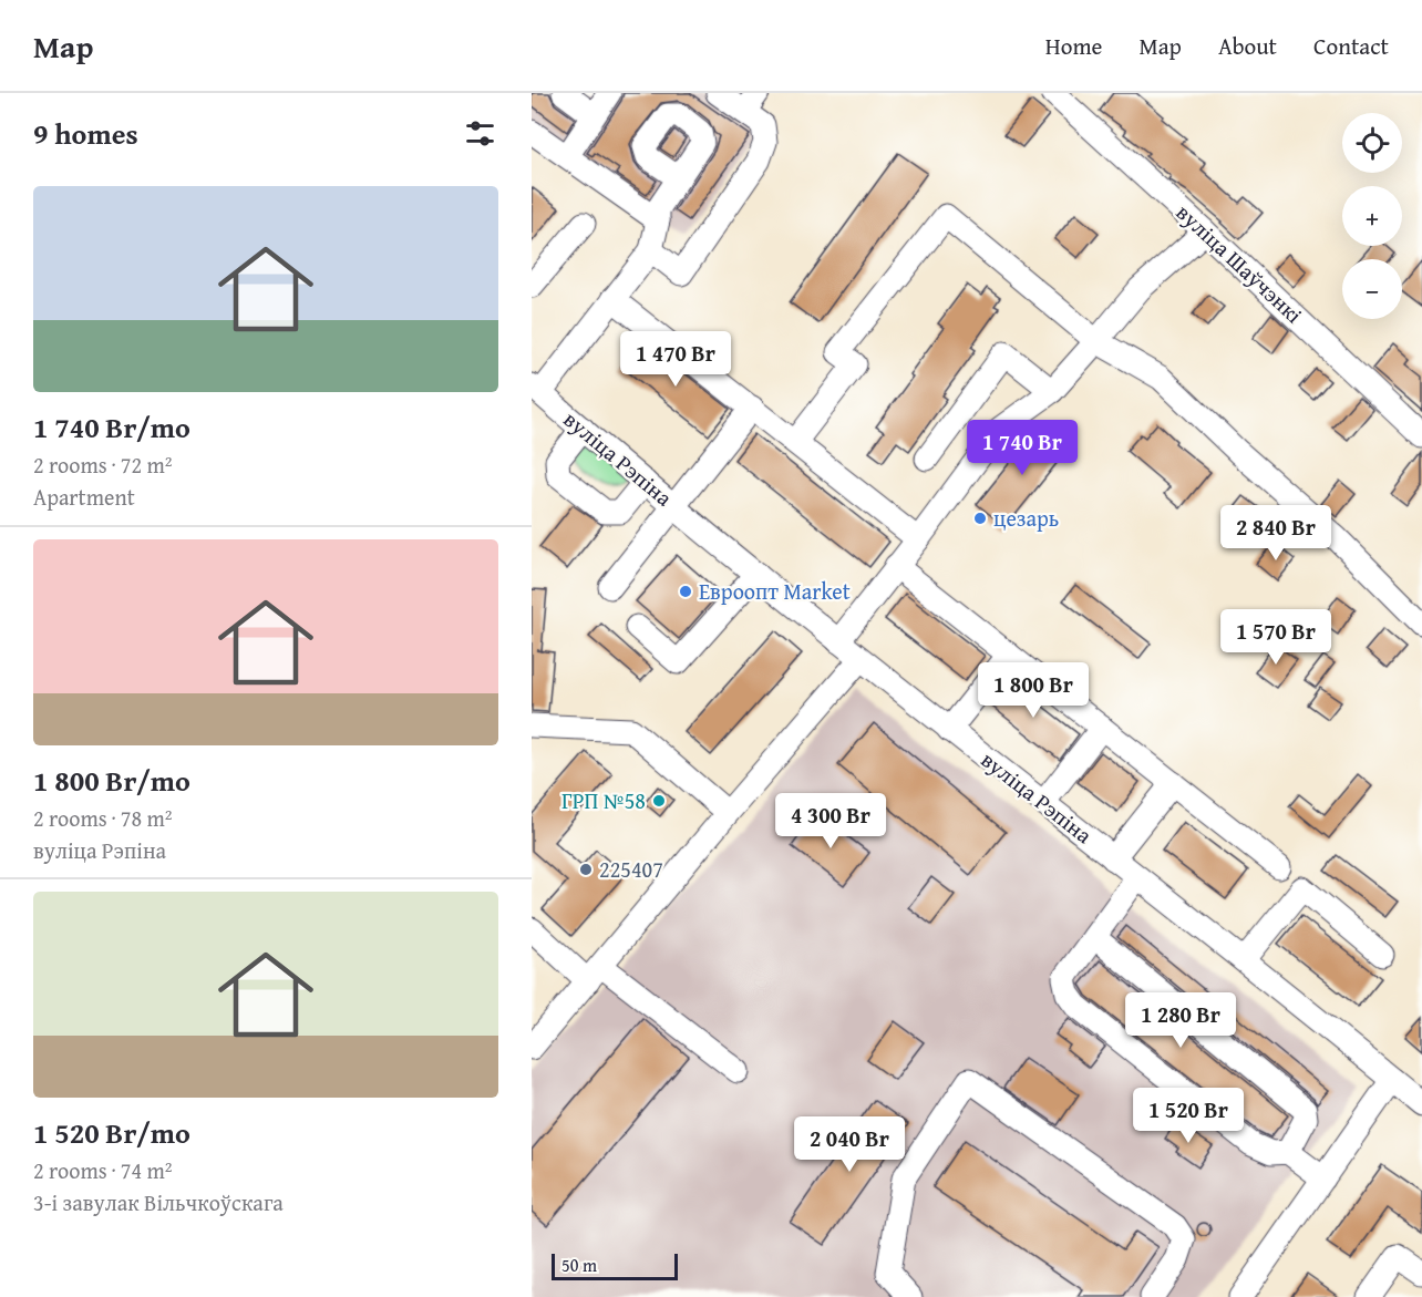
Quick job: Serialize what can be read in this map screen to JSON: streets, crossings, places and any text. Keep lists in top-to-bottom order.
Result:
{
  "streets": {
    "street": ["вуліца Шаўчэнкі", "вуліца Рэпіна"]
  },
  "places": [
    "цезарь",
    "Евроопт Market",
    "ГРП №58",
    "225407"
  ],
  "scale_bar": "50 m",
  "page": {
    "header": "Map",
    "nav": [
      "Home",
      "Map",
      "About",
      "Contact"
    ],
    "heading": "9 homes",
    "map_buttons": ["+", "−"],
    "list": [
      {
        "name": "1 740 Br/mo",
        "note": "2 rooms · 72 m² · Apartment"
      },
      {
        "name": "1 800 Br/mo",
        "note": "2 rooms · 78 m² · вуліца Рэпіна"
      },
      {
        "name": "1 520 Br/mo",
        "note": "2 rooms · 74 m² · 3-і завулак Вільчкоўскага"
      }
    ],
    "price": [
      "1 470 Br",
      "1 740 Br",
      "2 840 Br",
      "1 570 Br",
      "1 800 Br",
      "4 300 Br",
      "1 280 Br",
      "1 520 Br",
      "2 040 Br"
    ],
    "scale": "50 m"
  }
}
